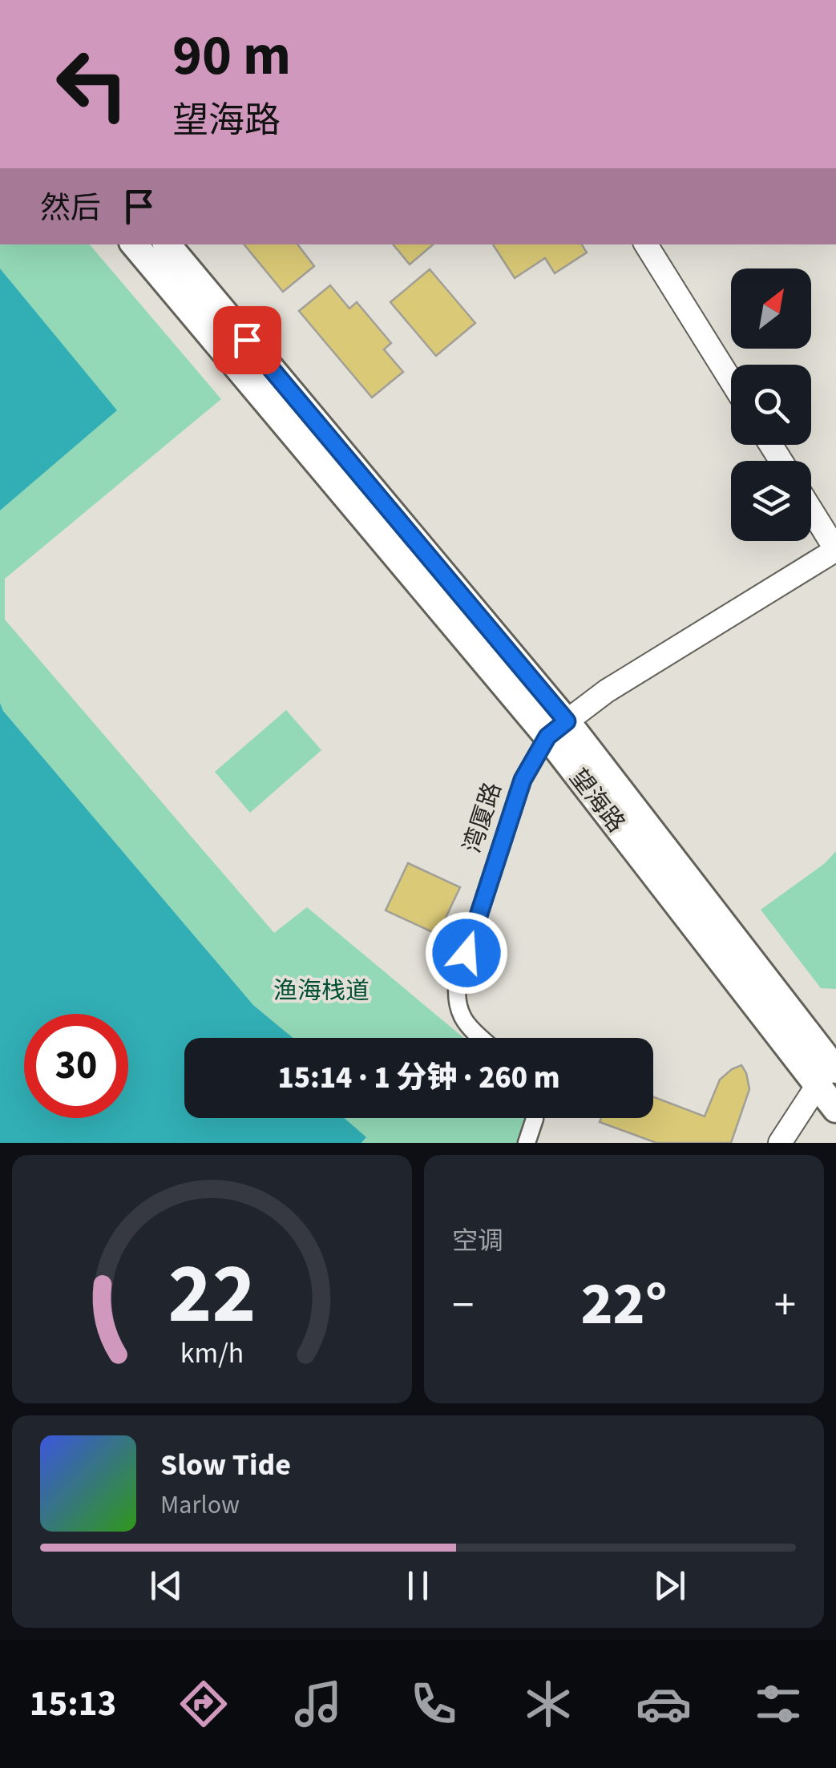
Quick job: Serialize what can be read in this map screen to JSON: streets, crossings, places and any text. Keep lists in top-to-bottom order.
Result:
{
  "streets": {
    "main road": ["望海路"],
    "street": ["湾厦路"]
  },
  "crossings": [
    ["望海路", "湾厦路"]
  ],
  "parks": ["渔海栈道"],
  "north": "top right",
  "page": {
    "turn": ["90 m", "望海路"],
    "then": "然后",
    "limit": "30",
    "trip": "15:14 · 1 分钟 · 260 m",
    "tile": "空调",
    "heat": ["−", "22°", "+"],
    "song": ["Slow Tide", "Marlow"],
    "tabs": "15:13",
    "gauge": ["22", "km/h"]
  }
}
